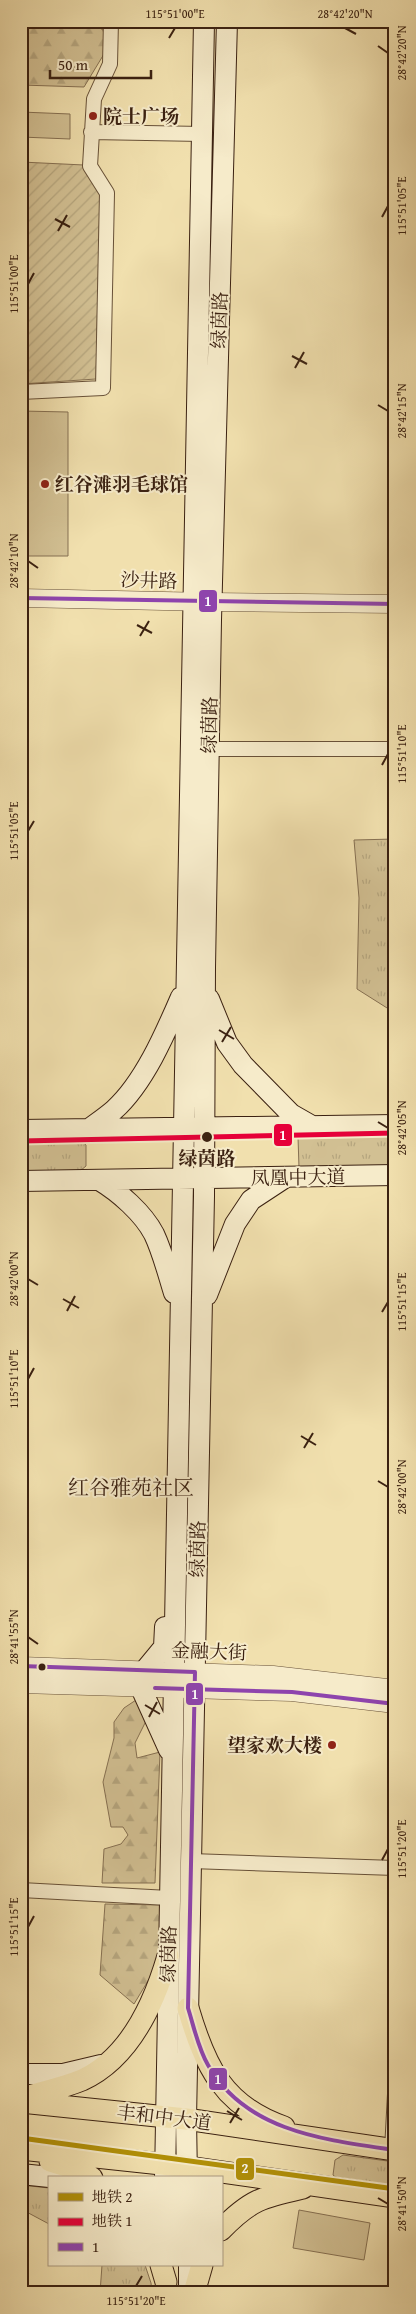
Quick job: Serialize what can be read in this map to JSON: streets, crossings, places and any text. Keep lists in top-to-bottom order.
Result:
{
  "streets": {
    "main road": ["绿茵路", "凤凰中大道", "丰和中大道"],
    "street": ["沙井路", "金融大街"]
  },
  "crossings": [
    ["绿茵路", "沙井路"],
    ["绿茵路", "凤凰中大道"],
    ["绿茵路", "金融大街"],
    ["绿茵路", "丰和中大道"]
  ],
  "districts": ["红谷雅苑社区"],
  "places": [
    "院士广场",
    "红谷滩羽毛球馆",
    "绿茵路",
    "望家欢大楼"
  ],
  "lines": ["transit line 1", "metro line 1", "metro line 2"],
  "legend": ["地铁 2", "地铁 1", "1"],
  "scale_bar": "50 m",
  "coordinates": [
    "115°51'00\"E",
    "28°42'20\"N",
    "115°51'05\"E",
    "28°42'15\"N",
    "28°42'10\"N",
    "115°51'10\"E",
    "28°42'05\"N",
    "28°42'00\"N",
    "115°51'15\"E",
    "28°41'55\"N",
    "115°51'20\"E",
    "28°41'50\"N"
  ]
}
